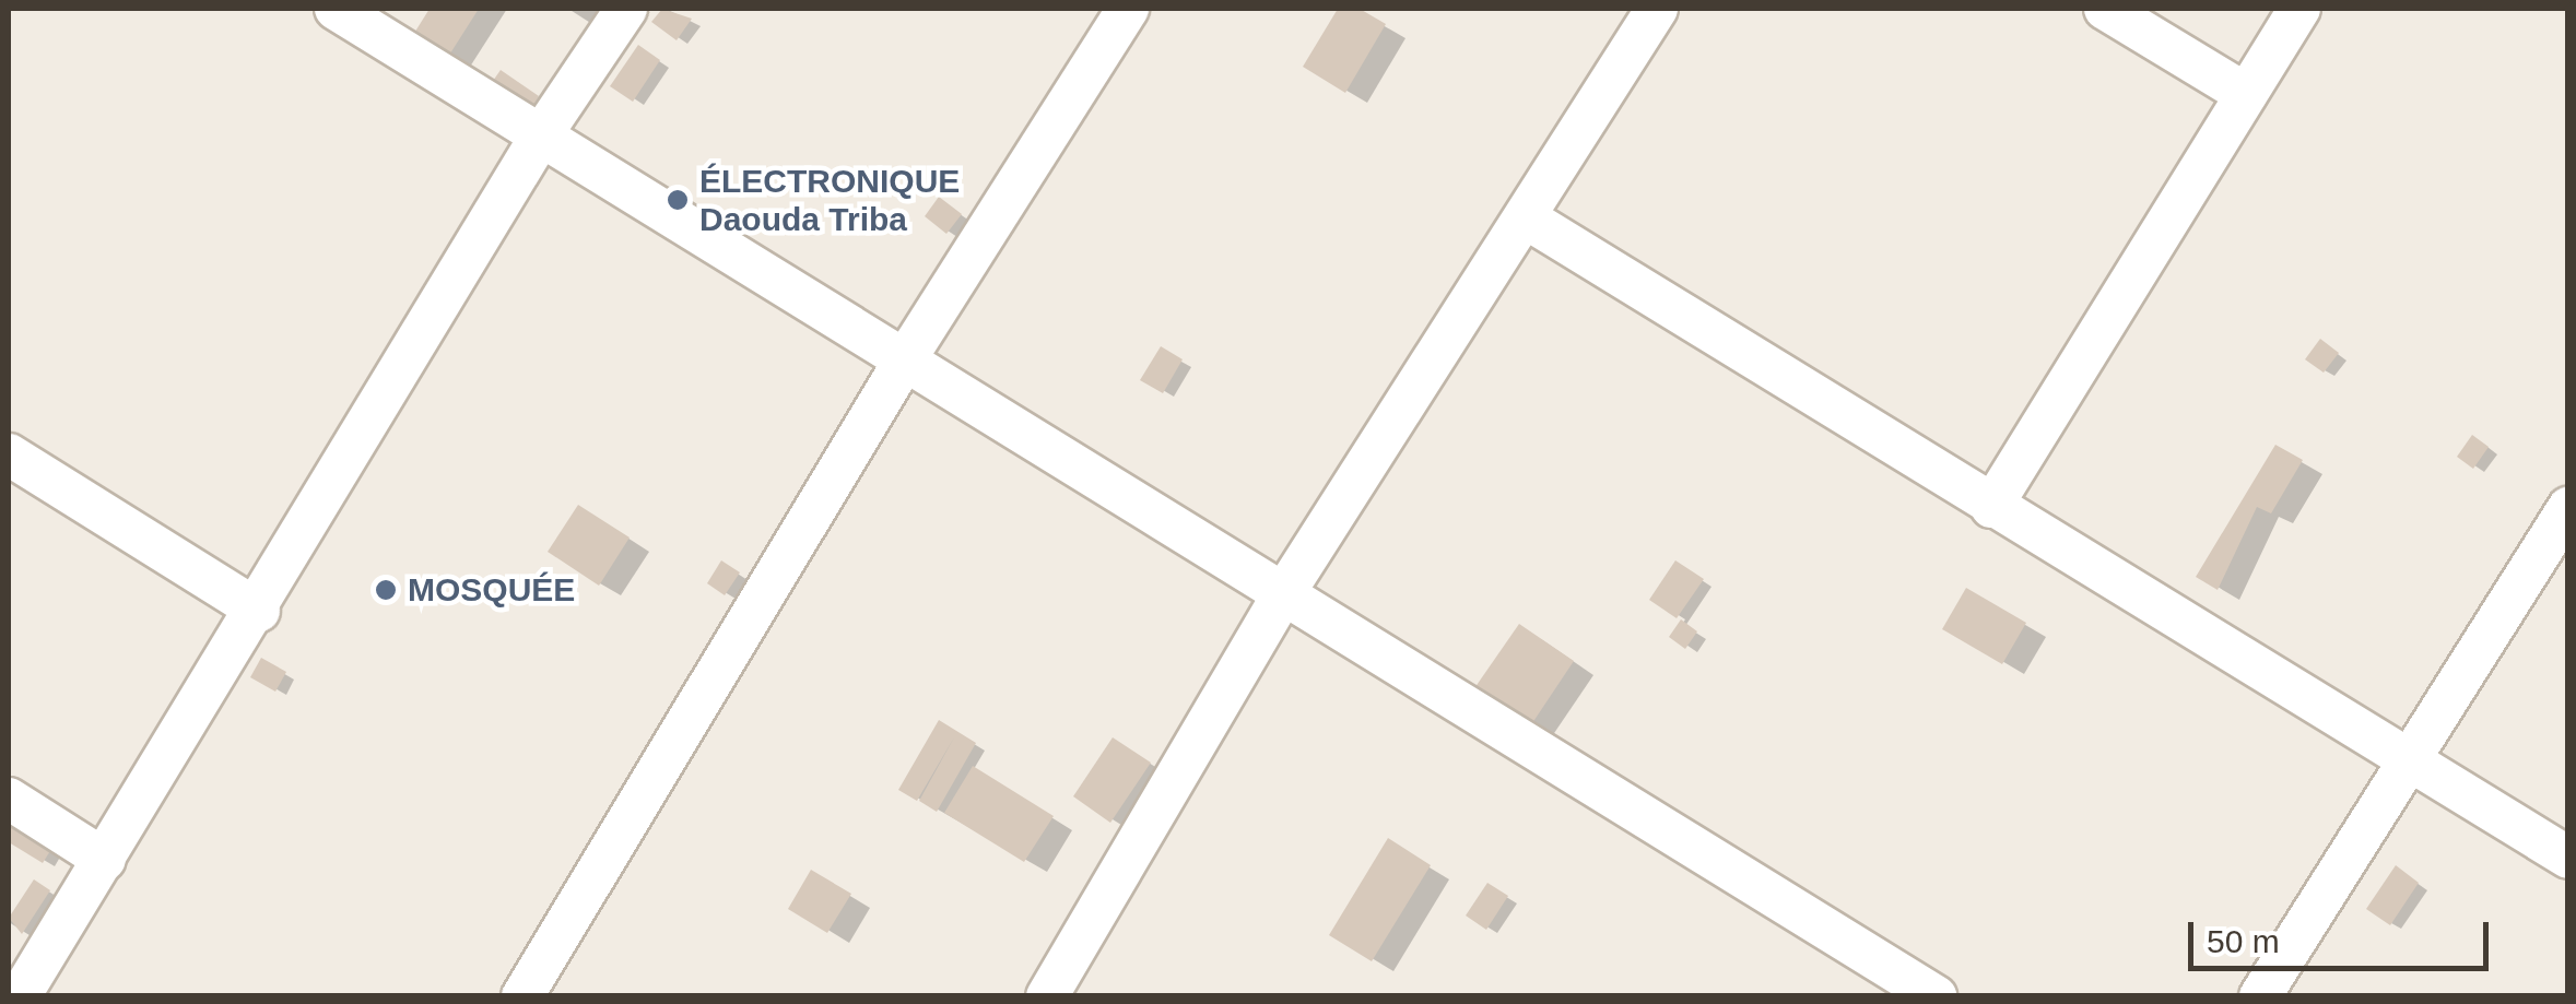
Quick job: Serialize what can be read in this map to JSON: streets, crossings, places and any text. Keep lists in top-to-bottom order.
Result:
{
  "places": ["ÉLECTRONIQUE Daouda Triba", "MOSQUÉE"],
  "scale_bar": "50 m"
}
